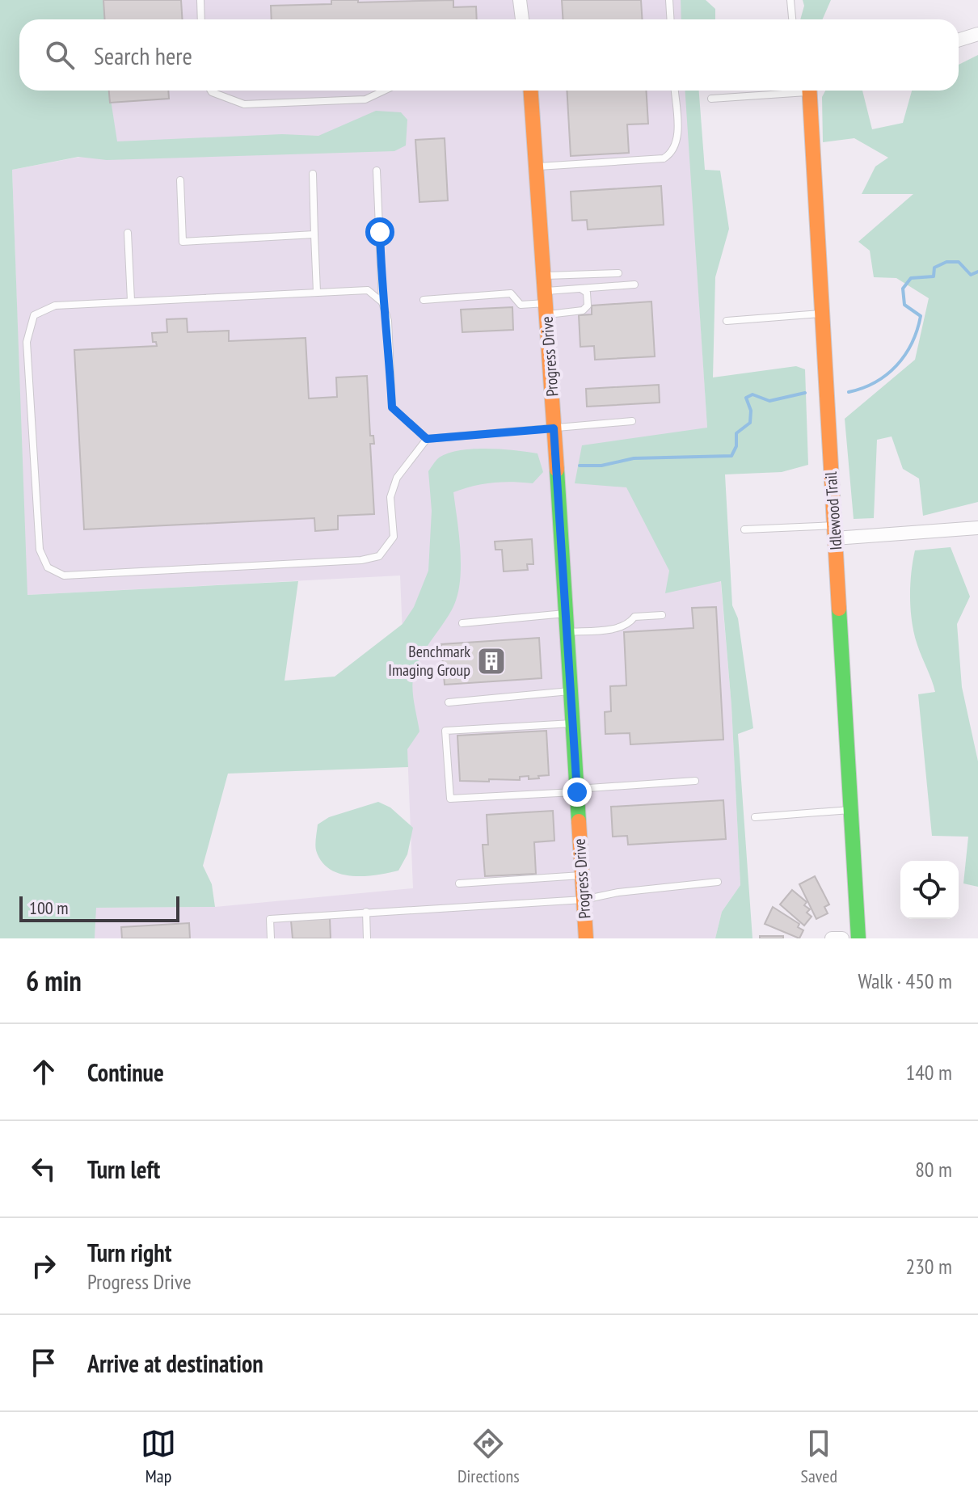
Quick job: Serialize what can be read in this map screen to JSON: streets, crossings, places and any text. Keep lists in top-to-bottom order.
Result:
{
  "streets": {
    "street": ["Progress Drive", "Idlewood Trail"]
  },
  "places": {
    "building": ["Benchmark Imaging Group"]
  },
  "scale_bar": "100 m",
  "page": {
    "search": "Search here",
    "scale": "100 m",
    "heading": ["6 min", "Walk · 450 m"],
    "list": [
      ["Continue", "140 m"],
      ["Turn left", "80 m"],
      ["Turn right", "Progress Drive", "230 m"],
      "Arrive at destination"
    ],
    "nav": ["Map", "Directions", "Saved"]
  }
}
